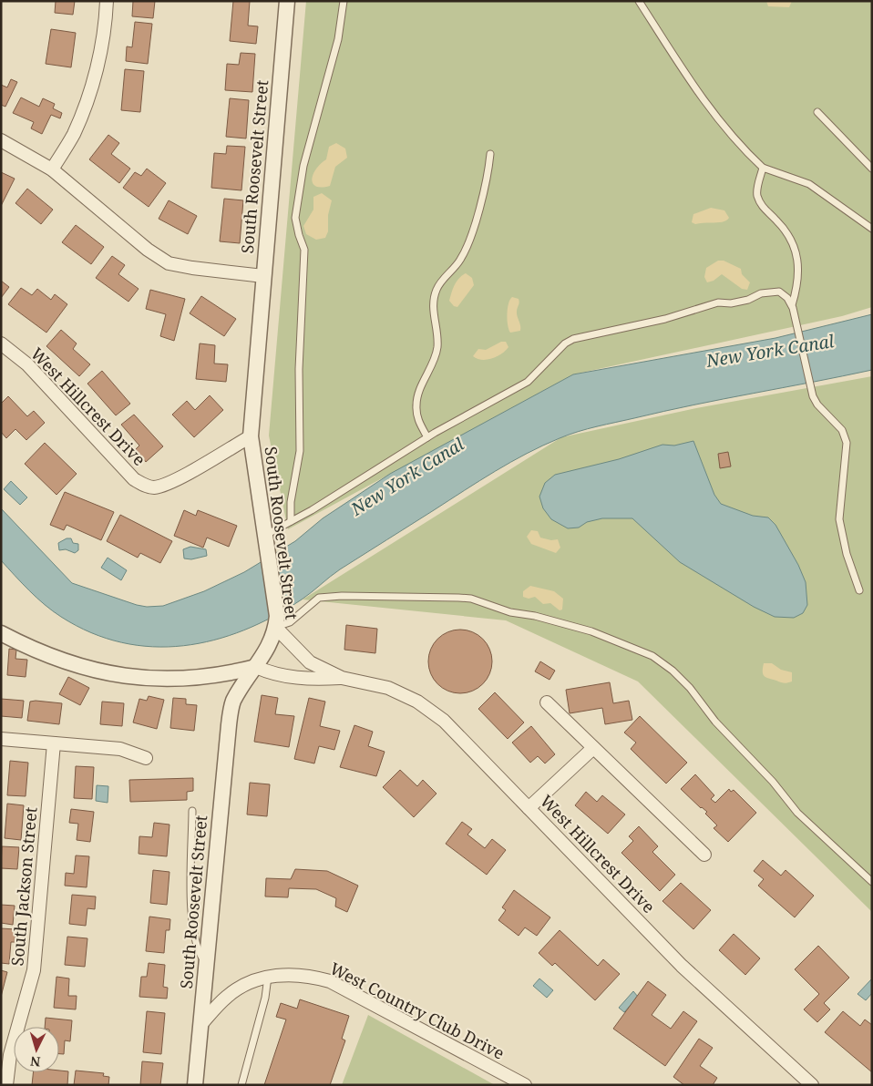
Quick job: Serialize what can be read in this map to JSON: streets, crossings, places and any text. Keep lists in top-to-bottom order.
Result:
{
  "streets": {
    "street": [
      "South Roosevelt Street",
      "West Hillcrest Drive",
      "South Jackson Street",
      "West Country Club Drive"
    ]
  },
  "crossings": [
    ["South Roosevelt Street", "West Hillcrest Drive"],
    ["South Roosevelt Street", "West Country Club Drive"]
  ],
  "water": ["New York Canal"],
  "north": "bottom"
}
